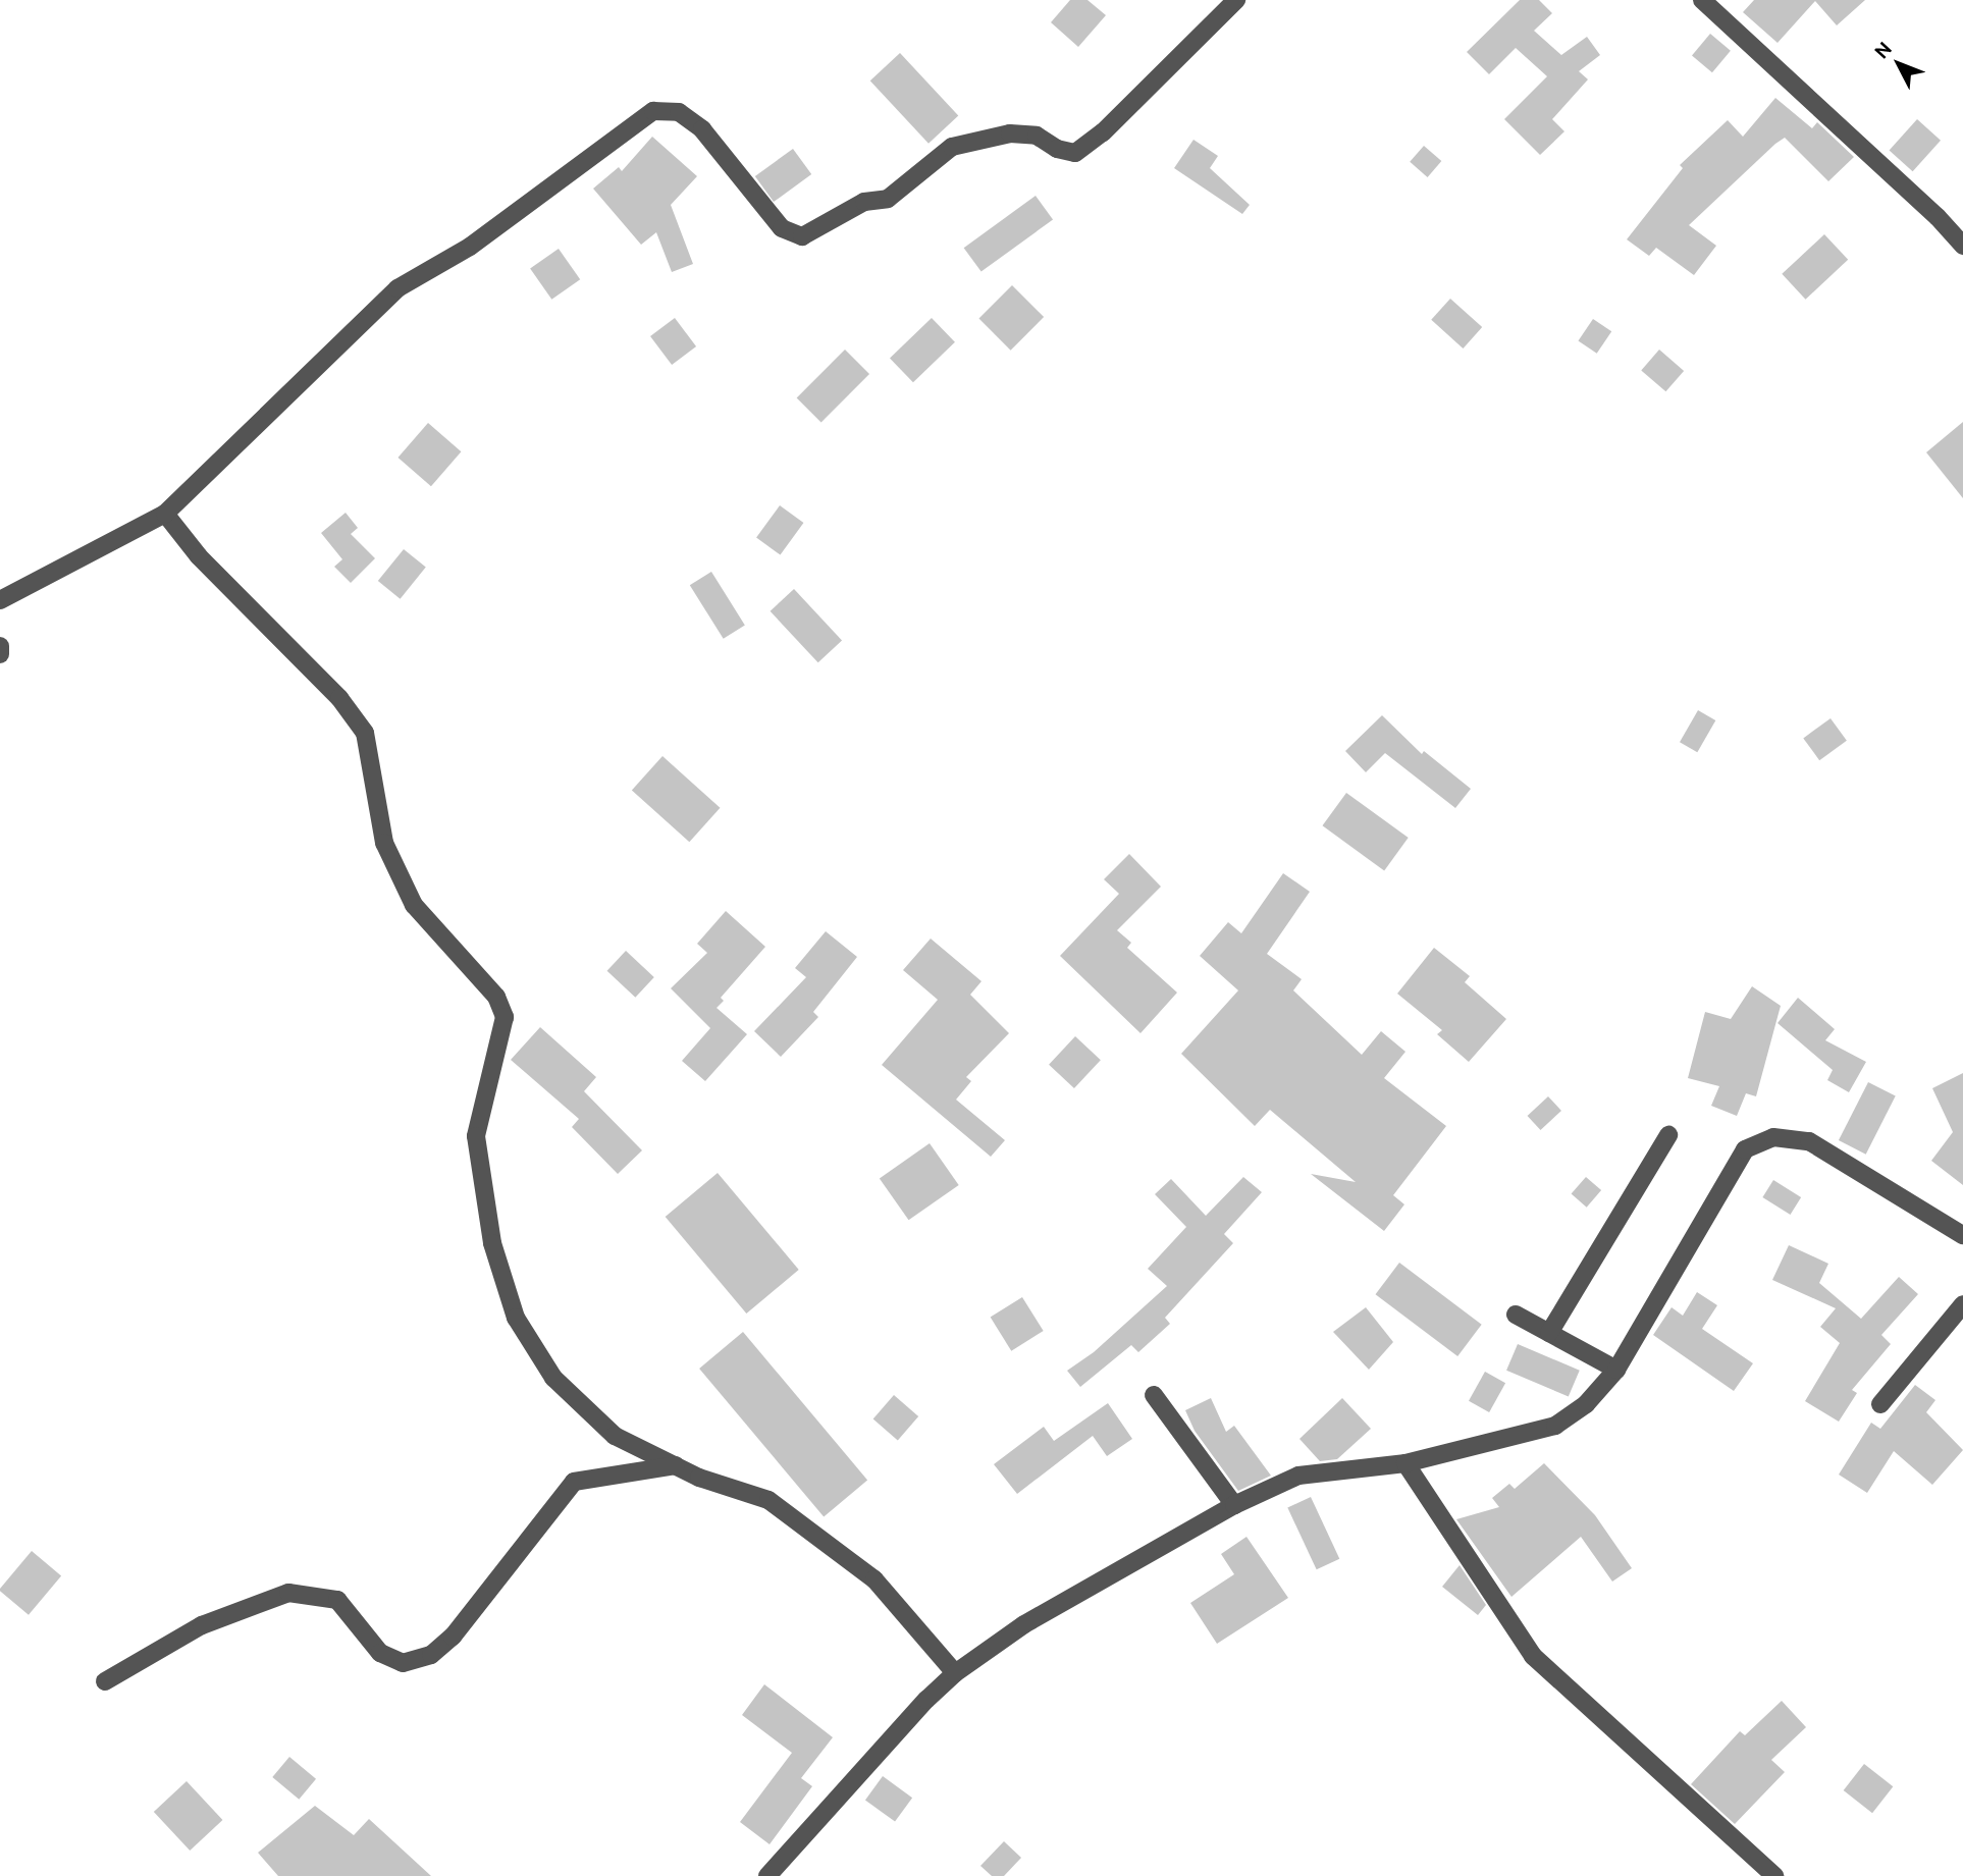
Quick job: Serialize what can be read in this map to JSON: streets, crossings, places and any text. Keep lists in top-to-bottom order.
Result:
{
  "north": "top left"
}
